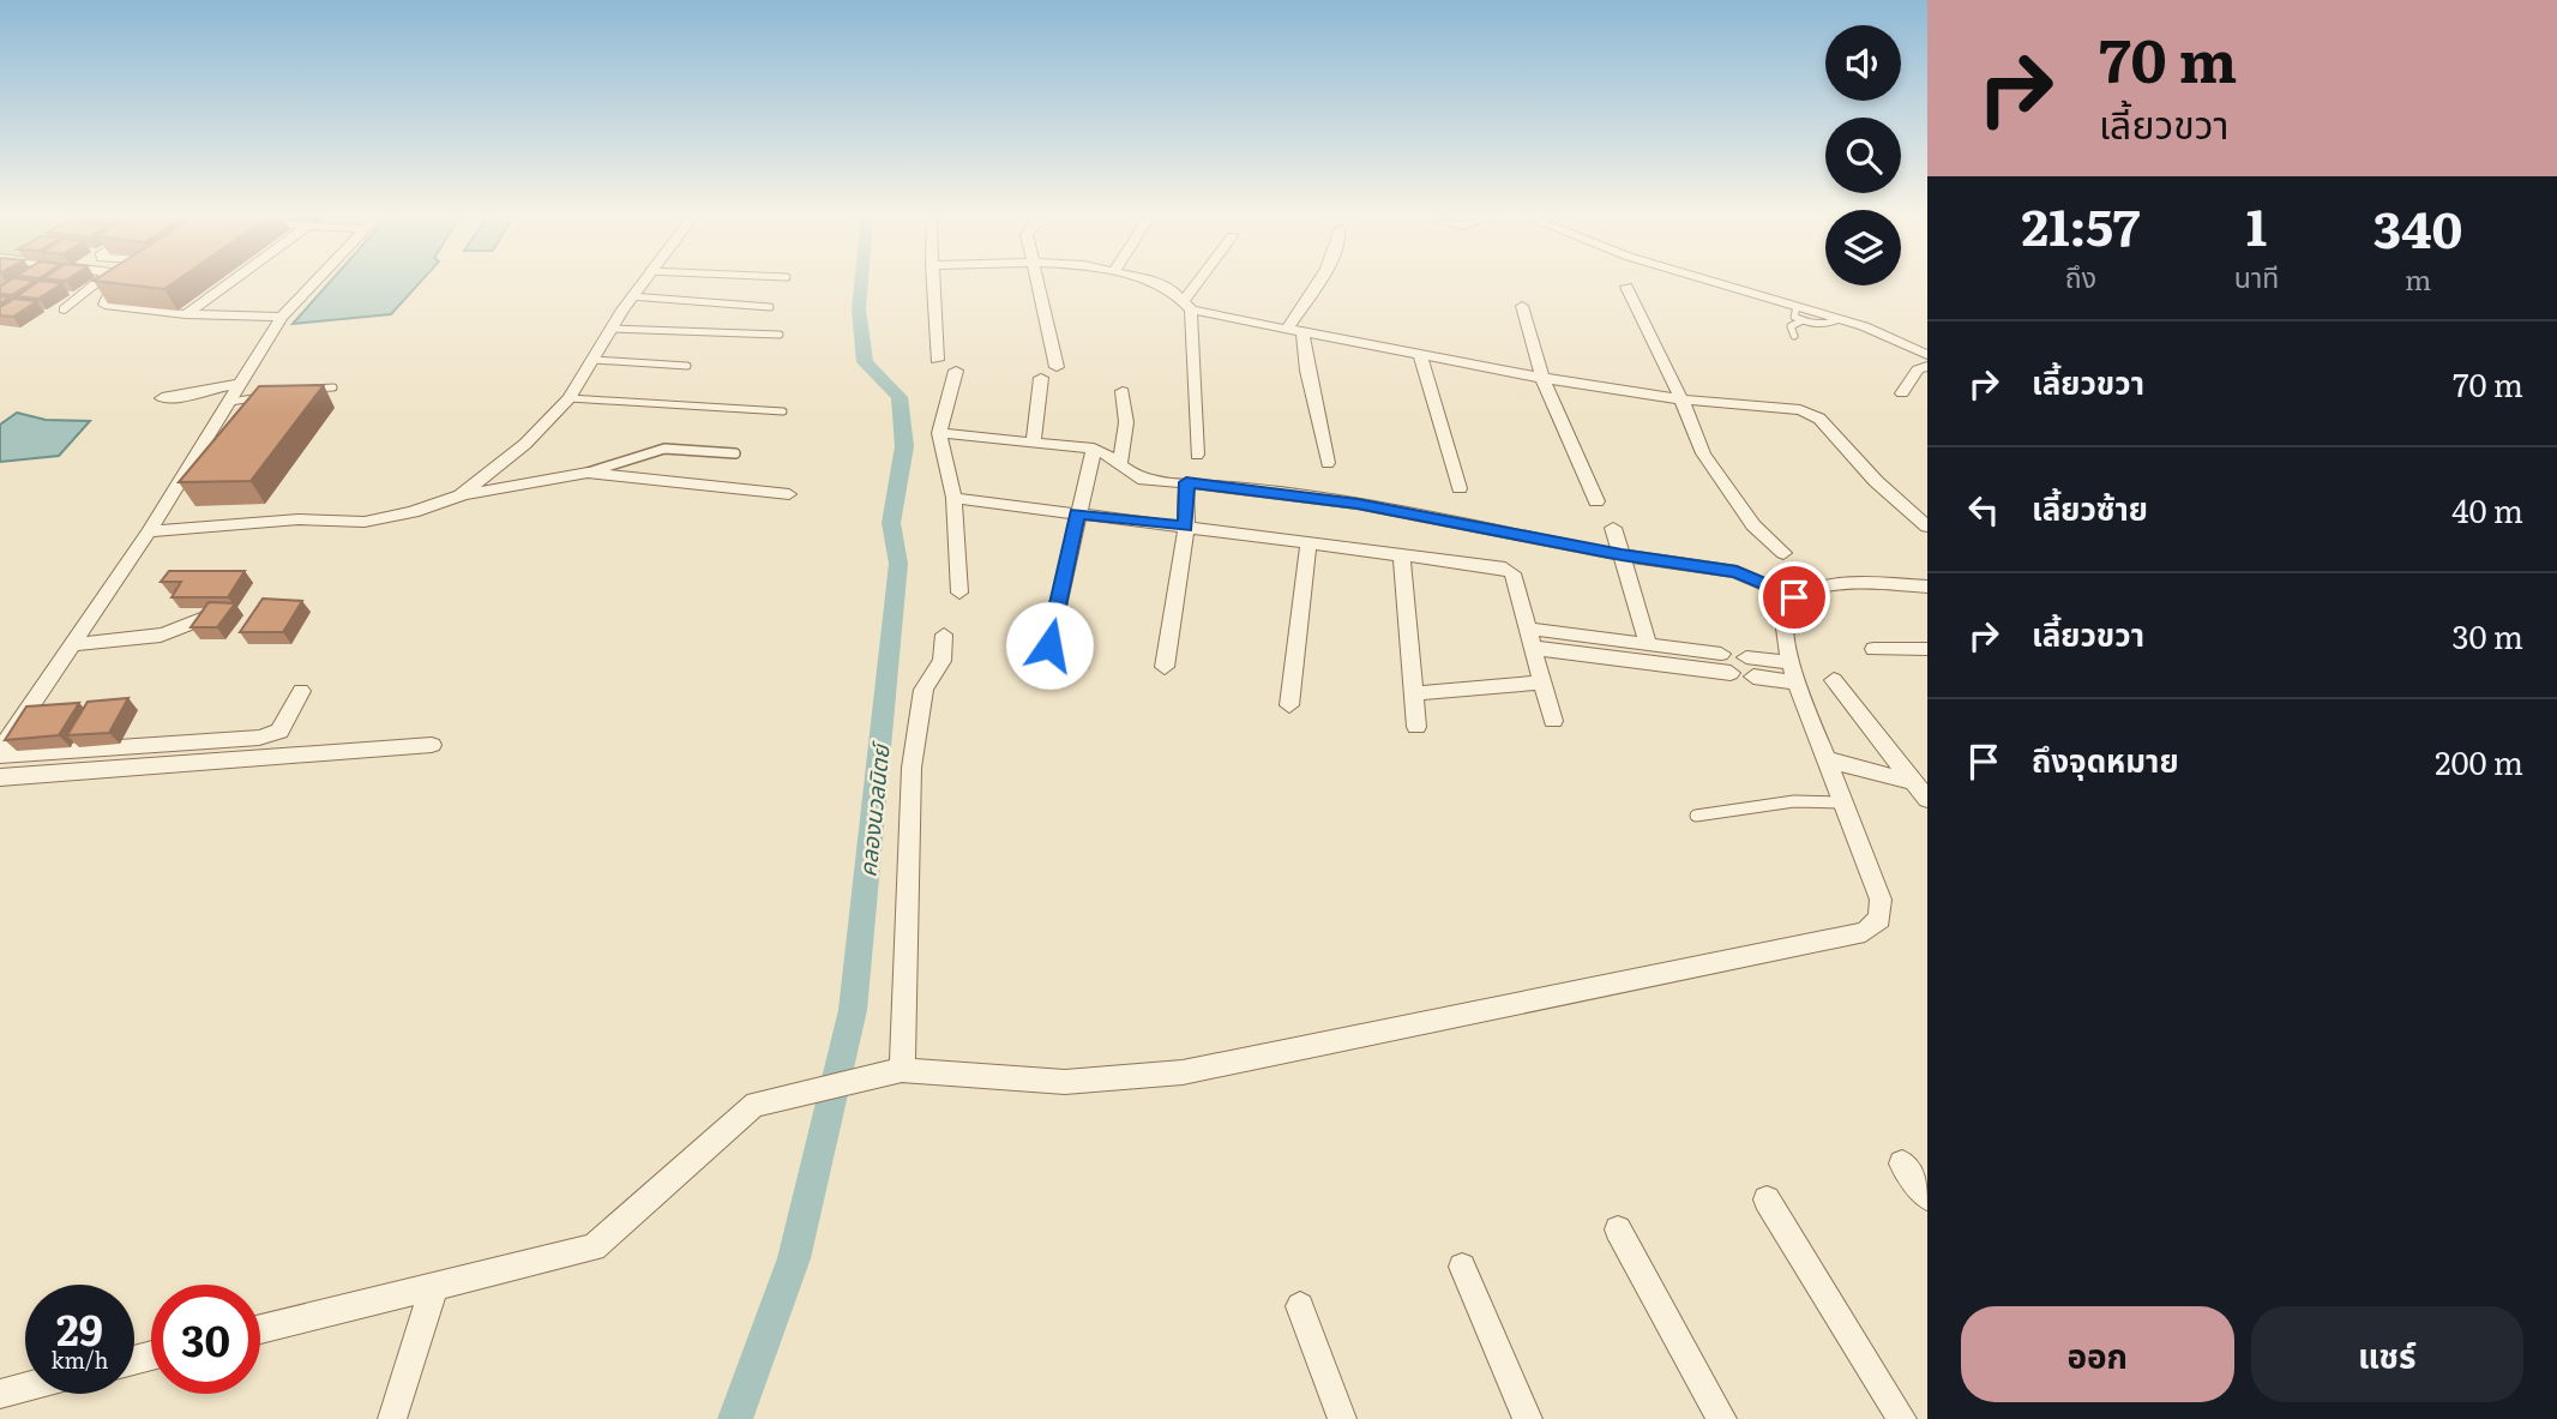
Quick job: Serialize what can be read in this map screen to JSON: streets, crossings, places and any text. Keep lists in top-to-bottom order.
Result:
{
  "water": ["คลองนวลนิตย์"],
  "page": {
    "turn": ["70 m", "เลี้ยวขวา"],
    "eta": [
      "21:57",
      "ถึง",
      "1",
      "นาที",
      "340",
      "m"
    ],
    "list": [
      {
        "name": "เลี้ยวขวา",
        "value": "70 m"
      },
      {
        "name": "เลี้ยวซ้าย",
        "value": "40 m"
      },
      {
        "name": "เลี้ยวขวา",
        "value": "30 m"
      },
      {
        "name": "ถึงจุดหมาย",
        "value": "200 m"
      }
    ],
    "speed": "29 km/h",
    "limit": "30",
    "buttons": ["ออก", "แชร์"]
  }
}
